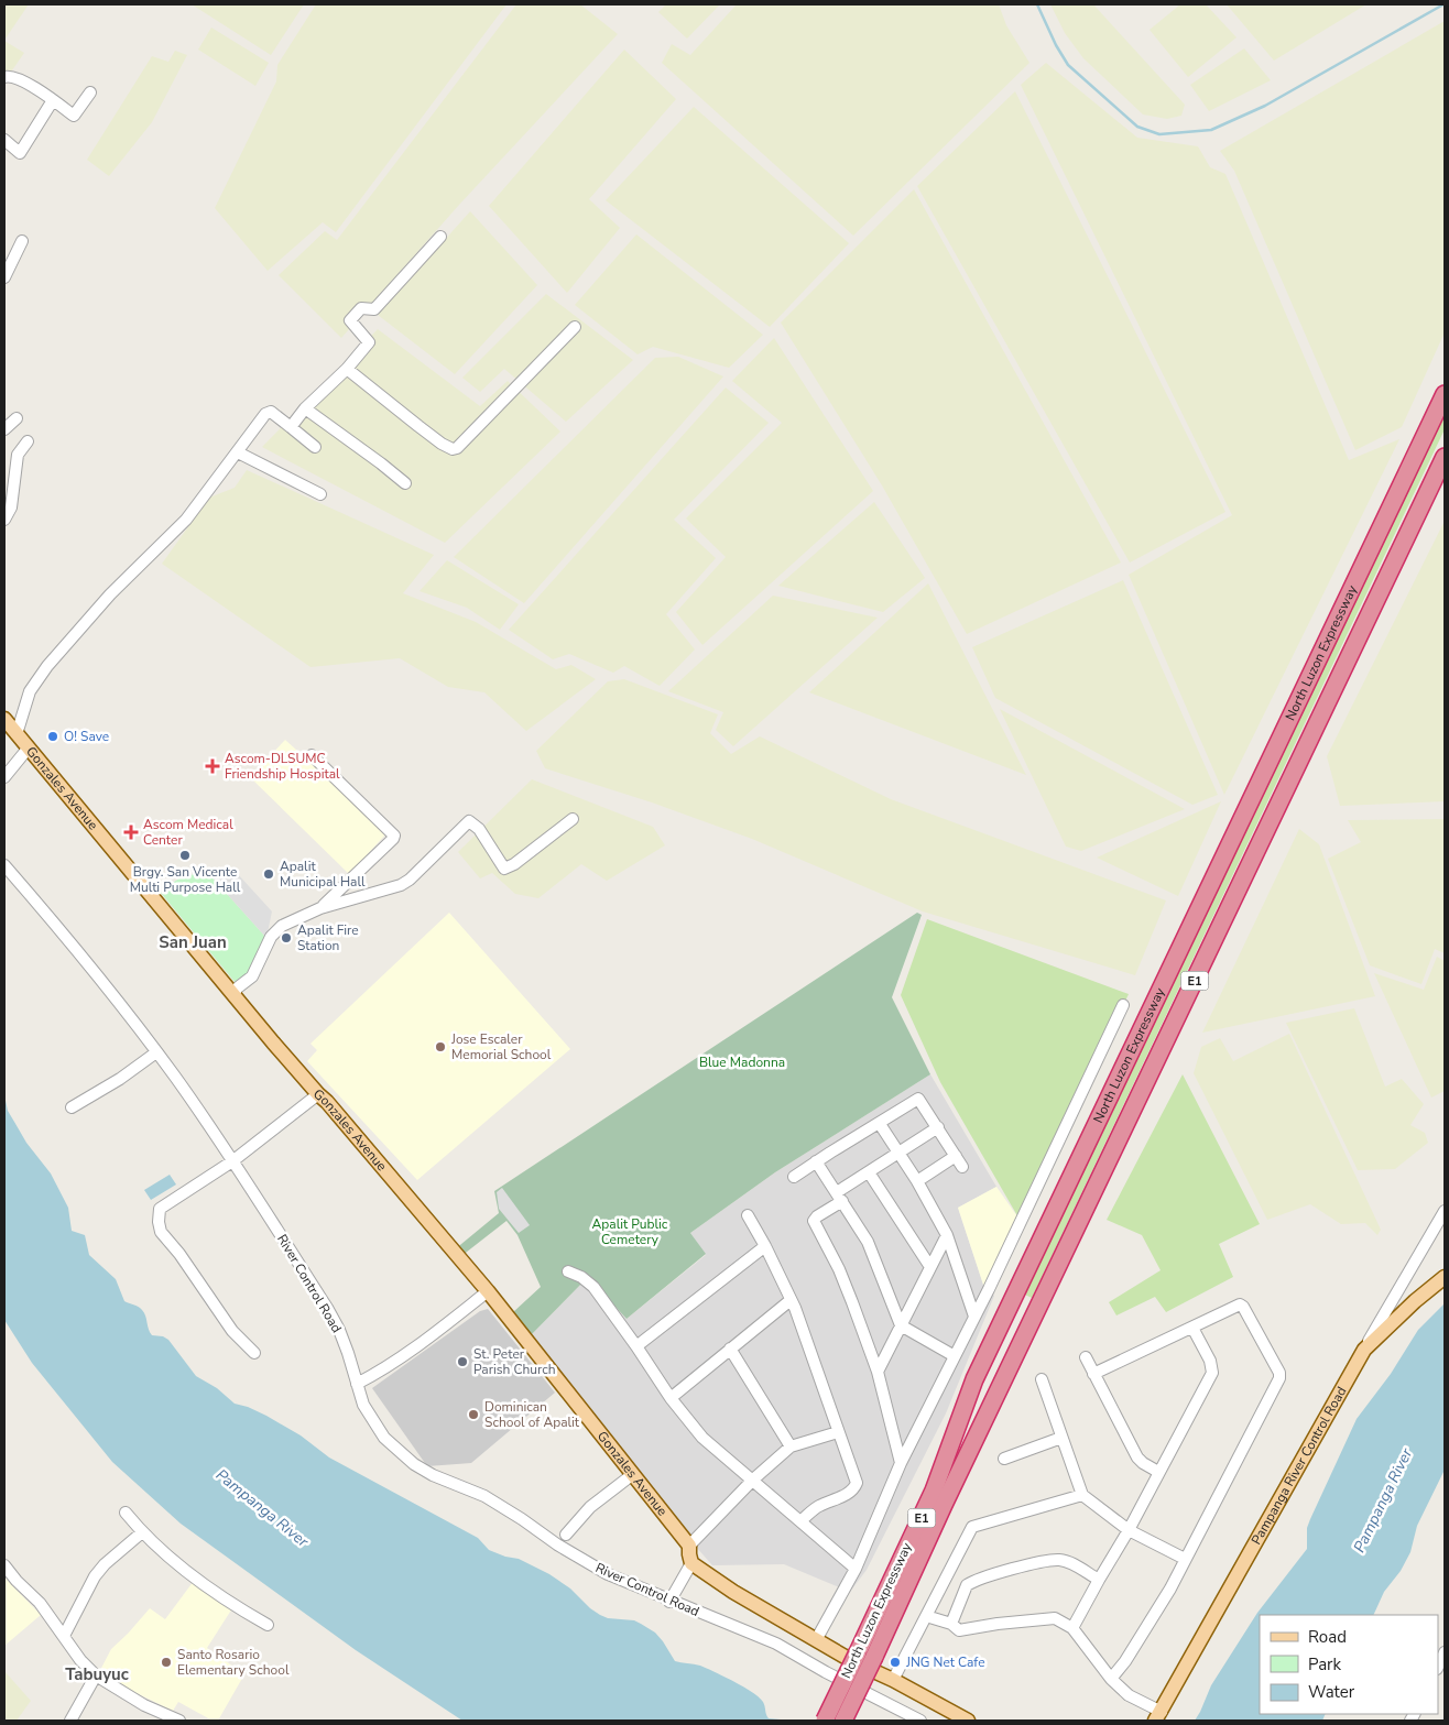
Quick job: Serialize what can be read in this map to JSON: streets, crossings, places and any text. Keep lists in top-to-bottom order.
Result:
{
  "streets": {
    "highway": ["North Luzon Expressway", "E1"],
    "main road": ["Gonzales Avenue", "Pampanga River Control Road"],
    "street": ["River Control Road"]
  },
  "districts": ["San Juan", "Tabuyuc"],
  "water": ["Pampanga River"],
  "parks": ["Blue Madonna", "Apalit Public Cemetery"],
  "places": {
    "other": [
      "O! Save",
      "Brgy. San Vicente Multi Purpose Hall",
      "Apalit Municipal Hall",
      "Apalit Fire Station",
      "Jose Escaler Memorial School",
      "St. Peter Parish Church",
      "Dominican School of Apalit",
      "Santo Rosario Elementary School",
      "JNG Net Cafe"
    ],
    "health": ["Ascom-DLSUMC Friendship Hospital", "Ascom Medical Center"]
  },
  "legend": ["Road", "Park", "Water"]
}
